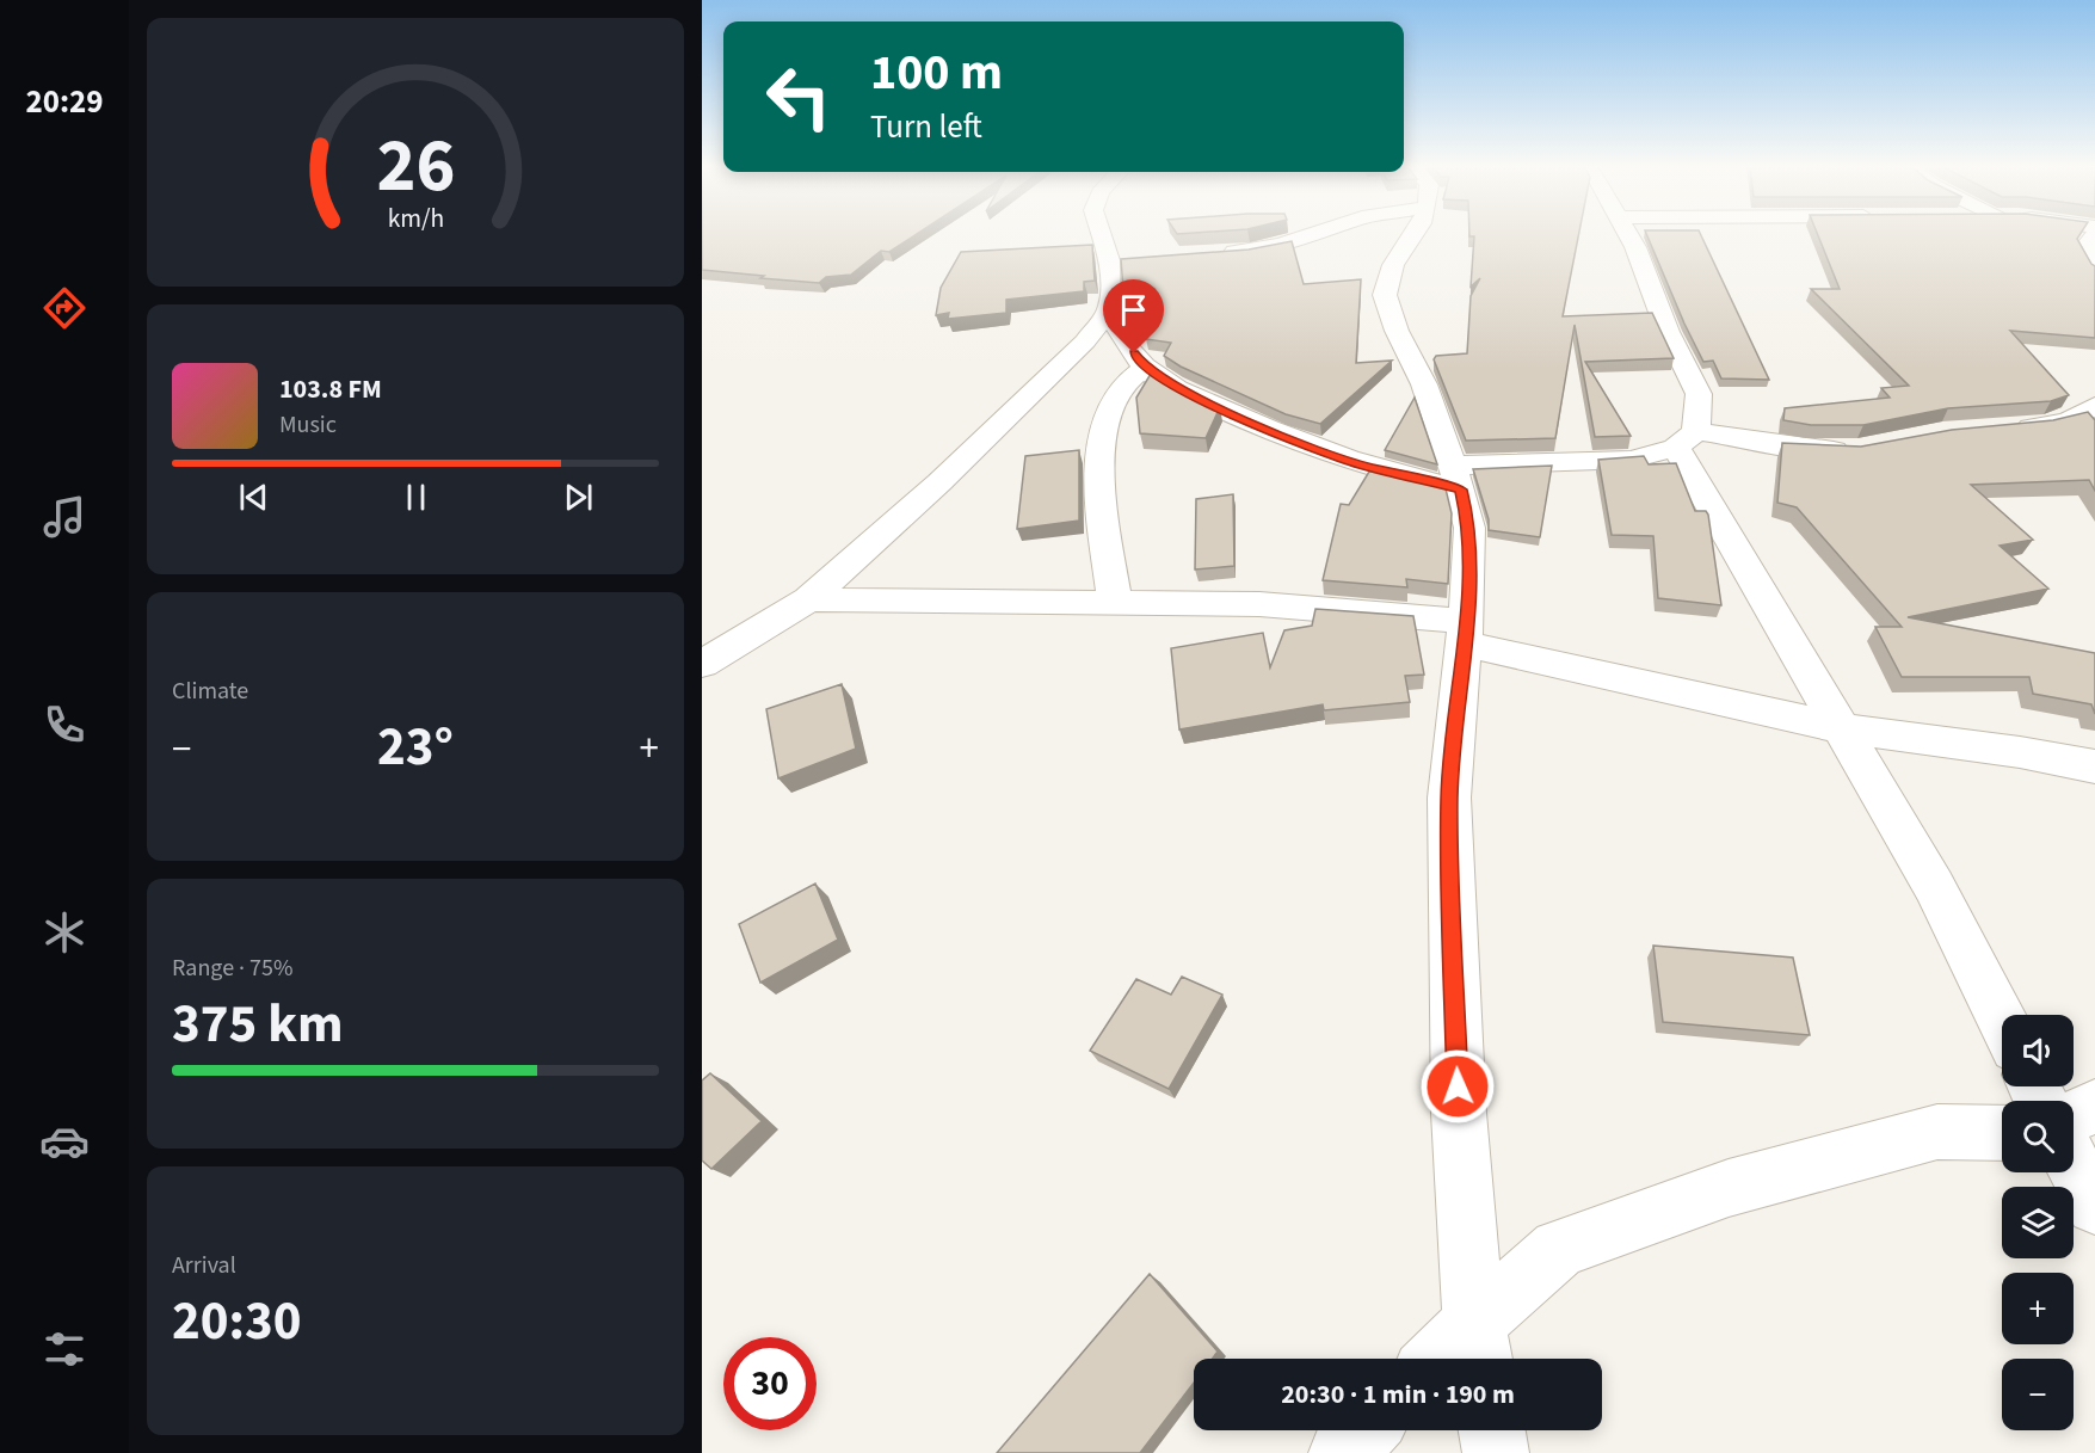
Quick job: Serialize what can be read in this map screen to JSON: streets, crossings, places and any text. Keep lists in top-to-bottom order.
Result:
{
  "page": {
    "tabs": "20:29",
    "turn": ["100 m", "Turn left"],
    "song": ["103.8 FM", "Music"],
    "tile": [
      "Climate",
      ["Range · 75%", "375 km"],
      ["Arrival", "20:30"]
    ],
    "heat": ["−", "23°", "+"],
    "map_buttons": ["+", "−"],
    "limit": "30",
    "trip": "20:30 · 1 min · 190 m",
    "gauge": ["26", "km/h"]
  }
}
